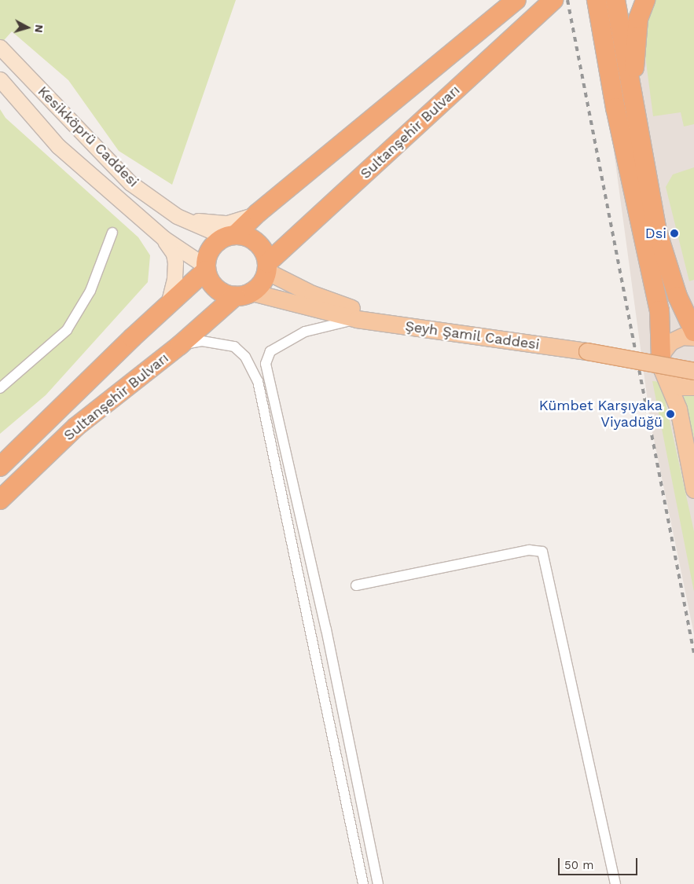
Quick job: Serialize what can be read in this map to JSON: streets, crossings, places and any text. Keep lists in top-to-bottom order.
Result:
{
  "streets": {
    "highway": ["Sultanşehir Bulvarı"],
    "main road": ["Şeyh Şamil Caddesi"],
    "street": ["Kesikköprü Caddesi"]
  },
  "crossings": [
    ["Sultanşehir Bulvarı", "Kesikköprü Caddesi"],
    ["Sultanşehir Bulvarı", "Şeyh Şamil Caddesi"],
    ["Kesikköprü Caddesi", "Şeyh Şamil Caddesi"]
  ],
  "places": ["Dsi", "Kümbet Karşıyaka Viyadüğü"],
  "scale_bar": "50 m",
  "north": "right"
}
